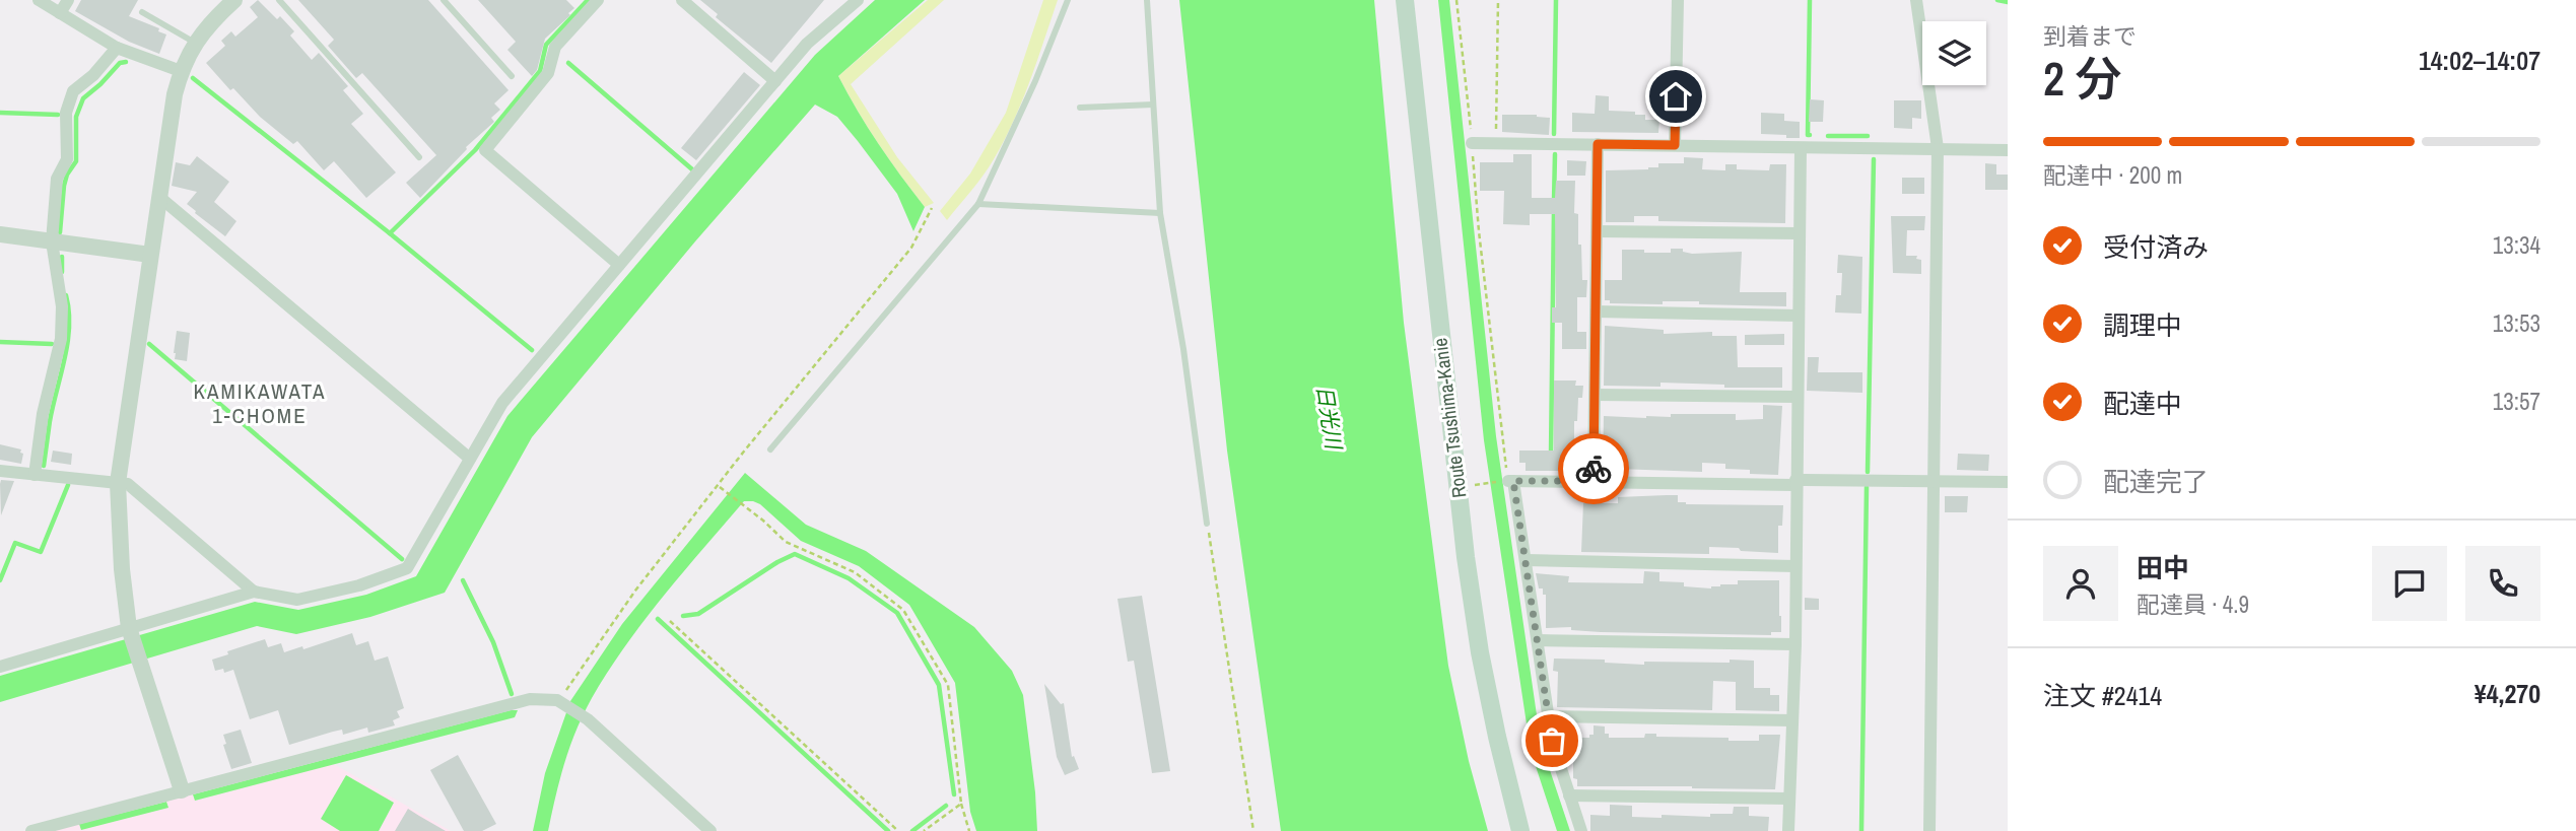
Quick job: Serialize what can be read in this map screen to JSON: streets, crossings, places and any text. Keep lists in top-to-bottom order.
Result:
{
  "streets": {
    "main road": ["Route Tsushima-Kanie"]
  },
  "districts": ["KAMIKAWATA 1-CHOME"],
  "water": ["日光川"],
  "page": {
    "heading": ["2 分", "到着まで", "14:02–14:07"],
    "panel": [
      "田中",
      "配達員 · 4.9",
      "注文 #2414",
      "¥4,270"
    ],
    "bar": "配達中 · 200 m",
    "list": [
      ["受付済み", "13:34"],
      ["調理中", "13:53"],
      ["配達中", "13:57"],
      "配達完了"
    ]
  }
}
